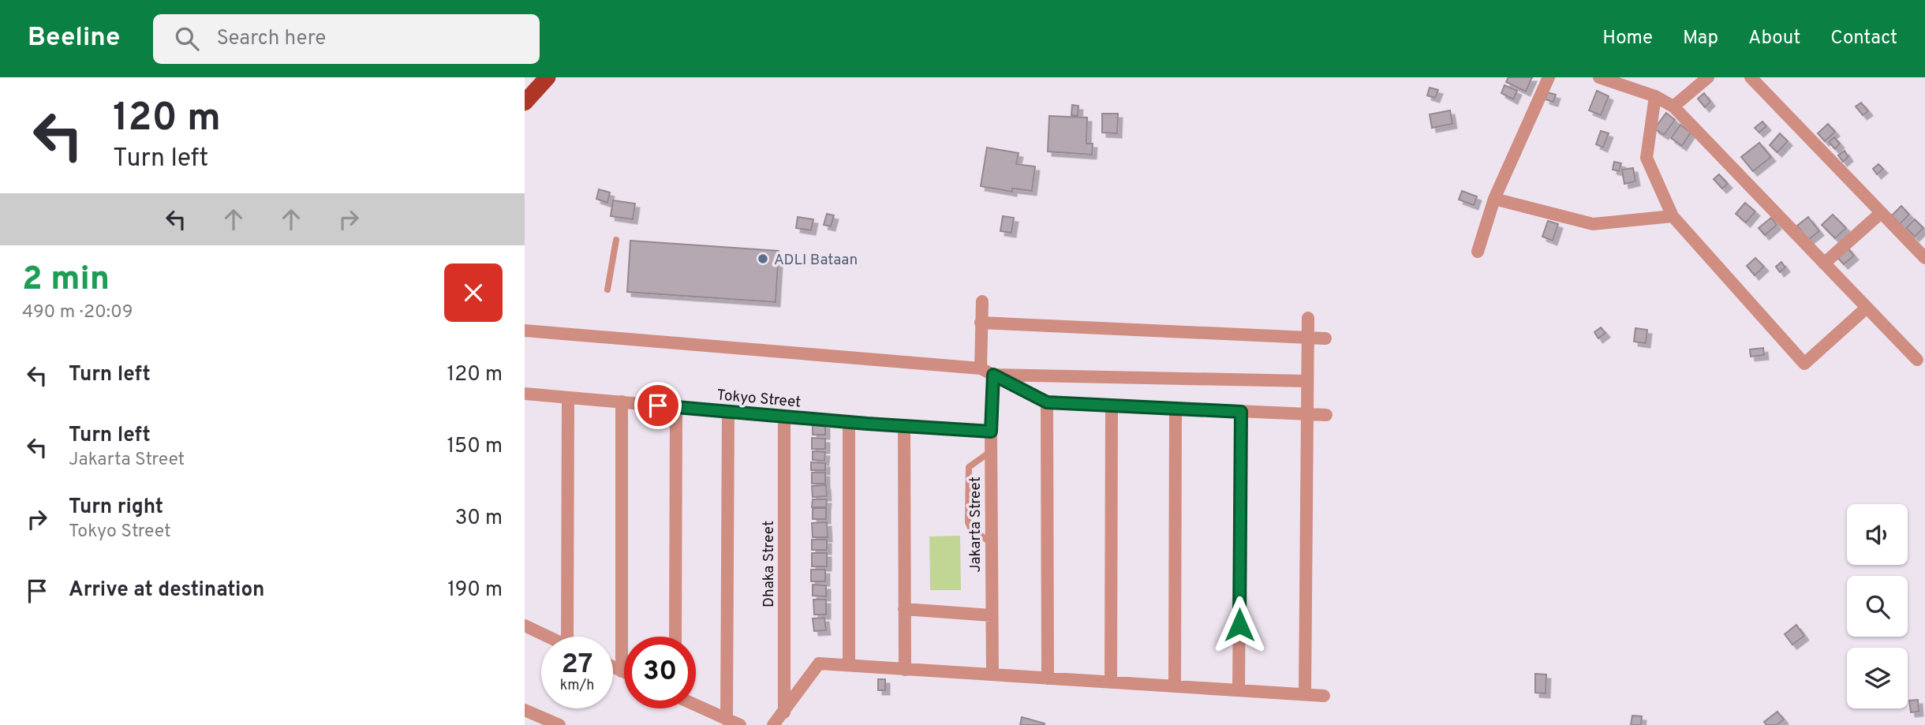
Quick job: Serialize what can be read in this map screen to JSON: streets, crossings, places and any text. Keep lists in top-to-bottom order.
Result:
{
  "streets": {
    "street": ["Tokyo Street", "Jakarta Street", "Dhaka Street"]
  },
  "crossings": [
    ["Tokyo Street", "Jakarta Street"],
    ["Tokyo Street", "Dhaka Street"]
  ],
  "places": ["ADLI Bataan"],
  "page": {
    "header": "Beeline",
    "search": "Search here",
    "nav": [
      "Home",
      "Map",
      "About",
      "Contact"
    ],
    "turn": ["120 m", "Turn left"],
    "heading": ["2 min", "490 m · 20:09"],
    "list": [
      {
        "name": "Turn left",
        "value": "120 m"
      },
      {
        "name": "Turn left",
        "note": "Jakarta Street",
        "value": "150 m"
      },
      {
        "name": "Turn right",
        "note": "Tokyo Street",
        "value": "30 m"
      },
      {
        "name": "Arrive at destination",
        "value": "190 m"
      }
    ],
    "speed": "27 km/h",
    "limit": "30"
  }
}
